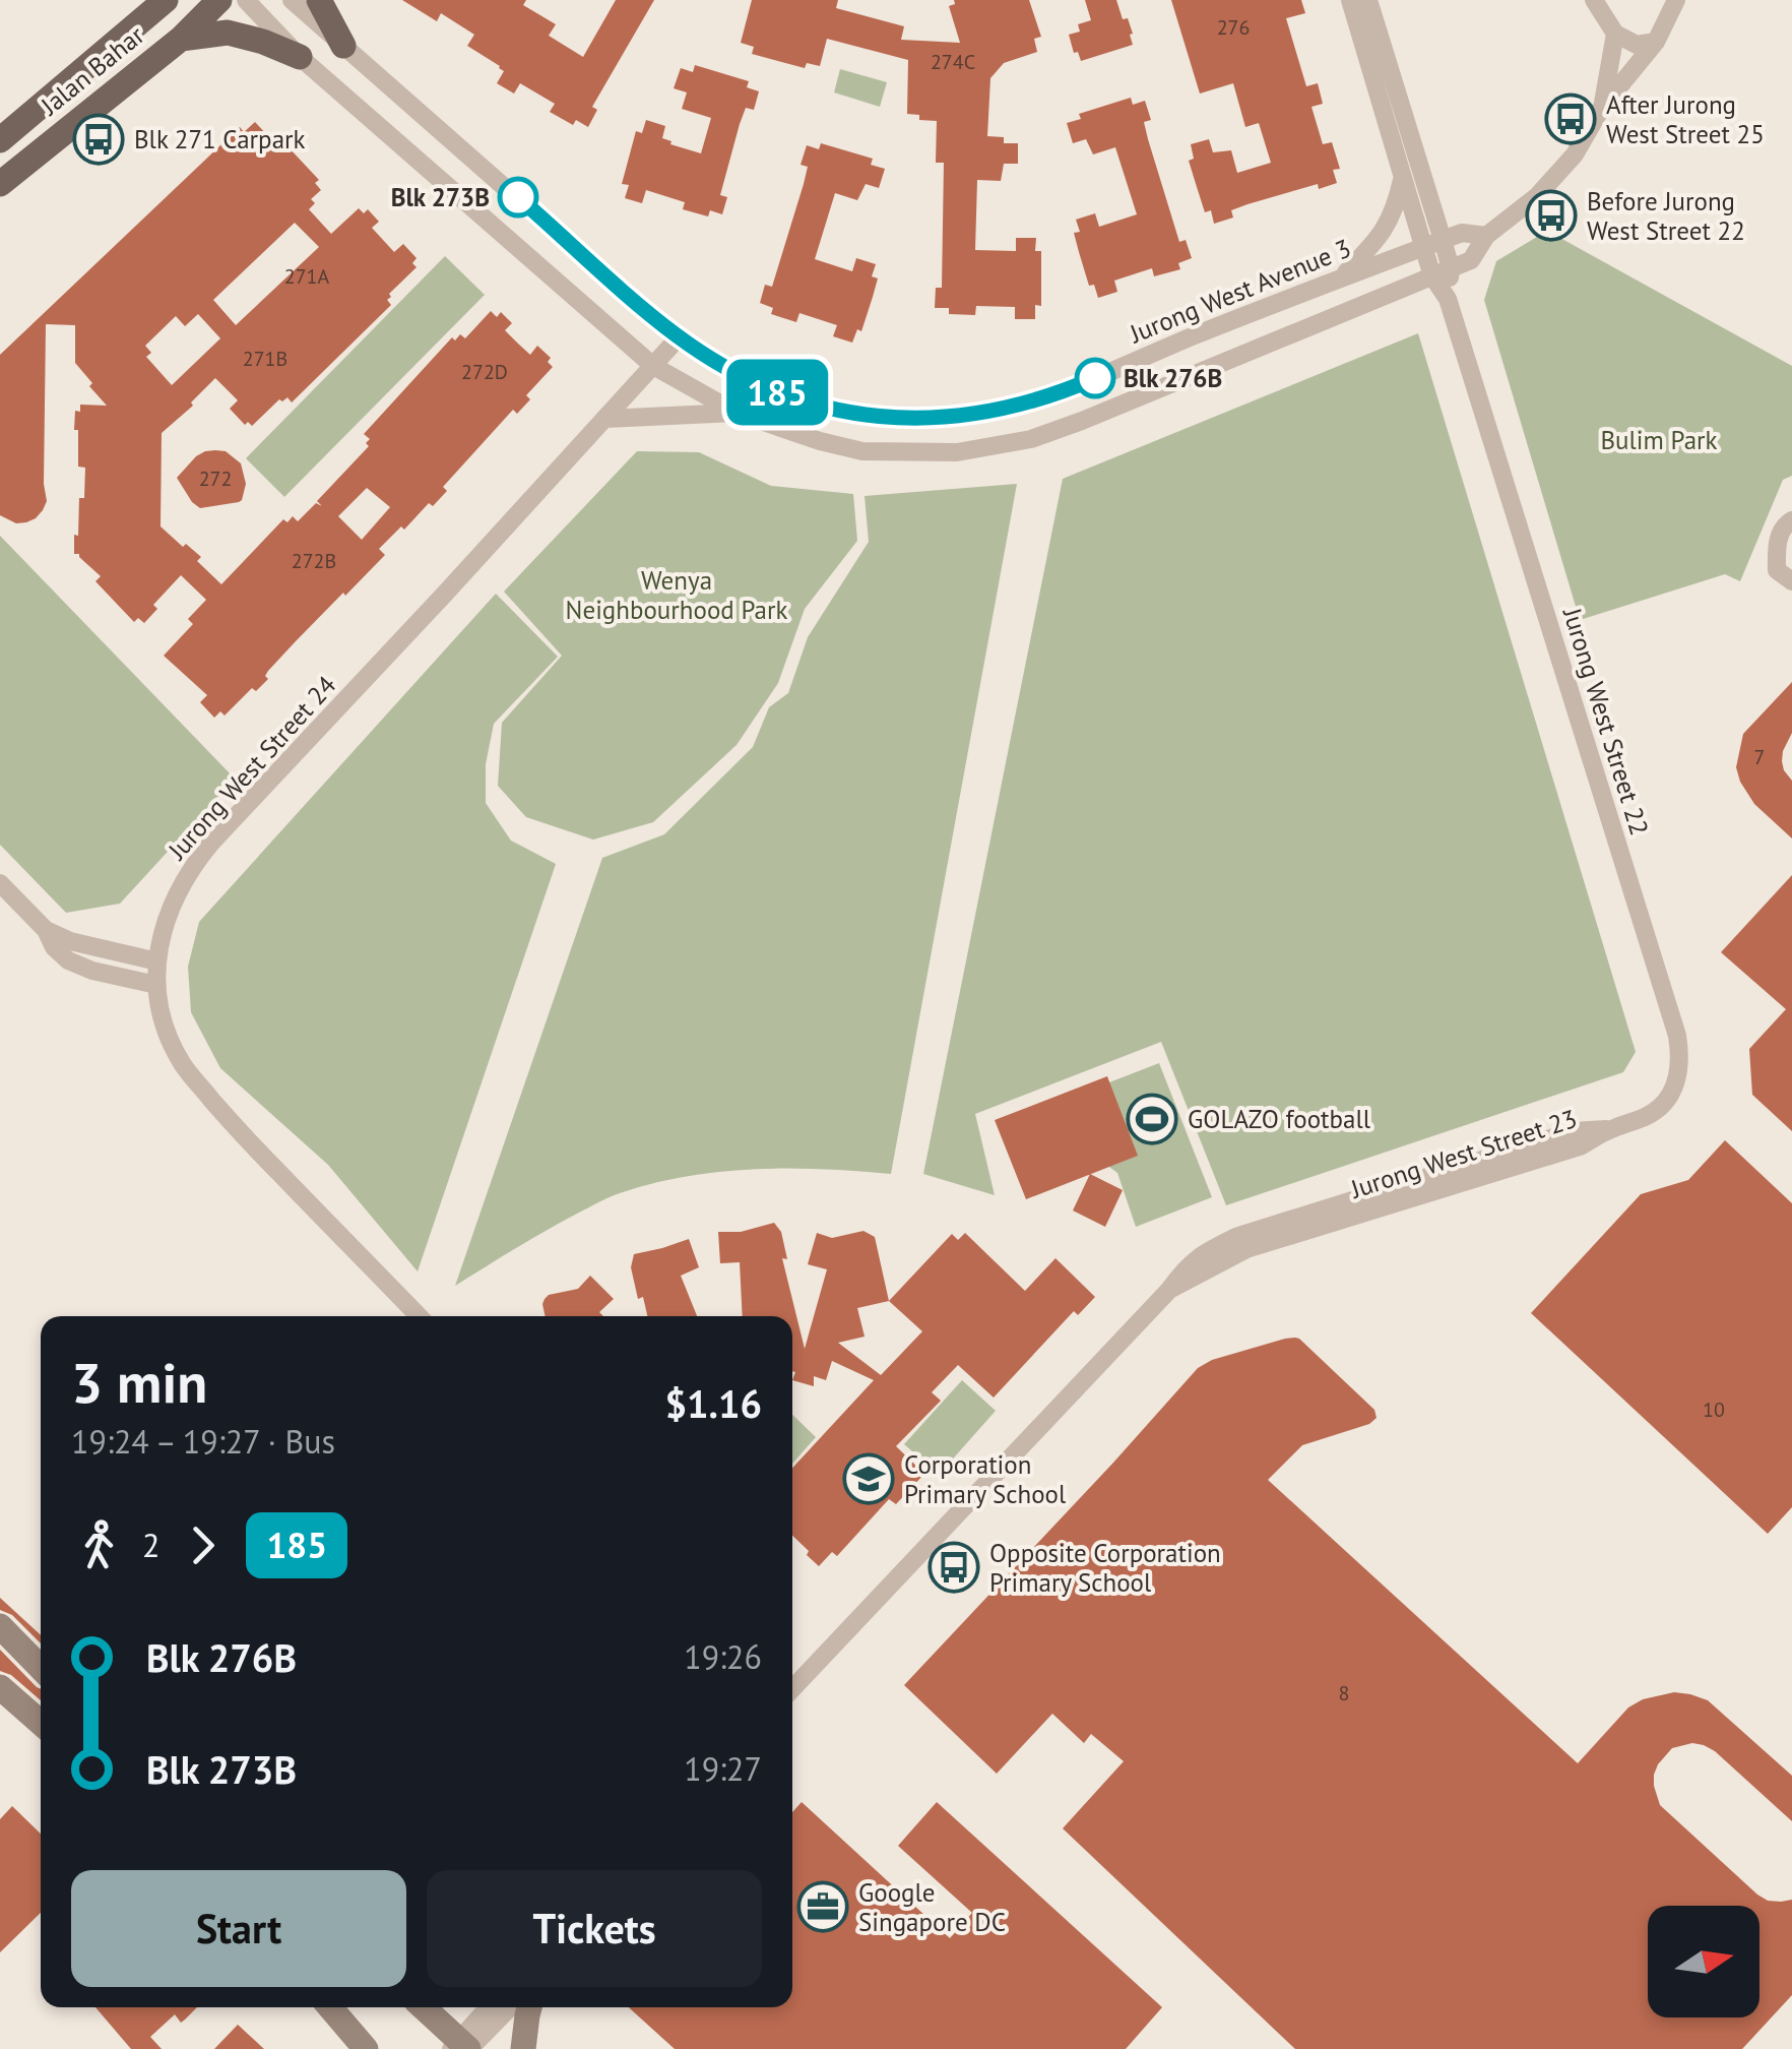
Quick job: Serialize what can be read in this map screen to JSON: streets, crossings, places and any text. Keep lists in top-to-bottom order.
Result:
{
  "streets": {
    "main road": ["Jalan Bahar"],
    "street": [
      "Jurong West Avenue 3",
      "Jurong West Street 22",
      "Jurong West Street 24",
      "Jurong West Street 23"
    ]
  },
  "crossings": [
    ["Jurong West Avenue 3", "Jurong West Street 22"],
    ["Jurong West Avenue 3", "Jurong West Street 24"],
    ["Jurong West Street 22", "Jurong West Street 23"]
  ],
  "parks": ["Bulim Park", "Wenya Neighbourhood Park"],
  "places": {
    "bus stop": [
      "After Jurong West Street 25",
      "Blk 271 Carpark",
      "Before Jurong West Street 22",
      "Opposite Corporation Primary School"
    ],
    "other": ["Blk 273B", "Blk 276B"],
    "sports": ["GOLAZO football"],
    "school or university": ["Corporation Primary School"],
    "office": ["Google Singapore DC"]
  },
  "lines": ["bus line 185"],
  "house_numbers": [
    "276",
    "274C",
    "271A",
    "271B",
    "272D",
    "272",
    "272B",
    "7",
    "10",
    "8"
  ],
  "north": "right",
  "page": {
    "on_map": "185",
    "heading": ["3 min", "19:24 – 19:27 · Bus", "$1.16"],
    "legs": ["2", "185"],
    "list": [
      {
        "name": "Blk 276B",
        "value": "19:26"
      },
      {
        "name": "Blk 273B",
        "value": "19:27"
      }
    ],
    "buttons": ["Start", "Tickets"]
  }
}
